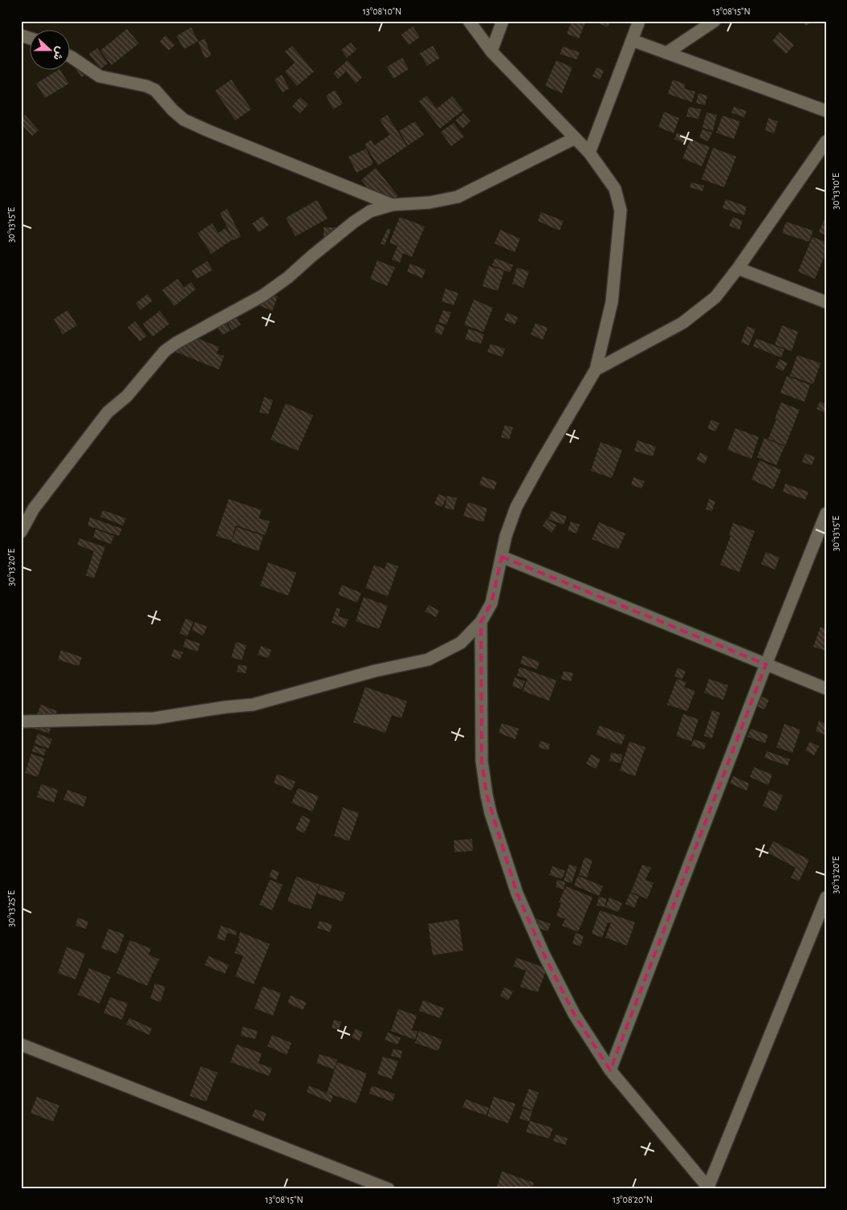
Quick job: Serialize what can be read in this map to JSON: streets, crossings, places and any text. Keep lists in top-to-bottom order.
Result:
{
  "north": "right",
  "coordinates": [
    "13°08'10\"N",
    "13°08'15\"N",
    "30°13'10\"E",
    "30°13'15\"E",
    "30°13'20\"E",
    "30°13'25\"E",
    "13°08'20\"N"
  ]
}
